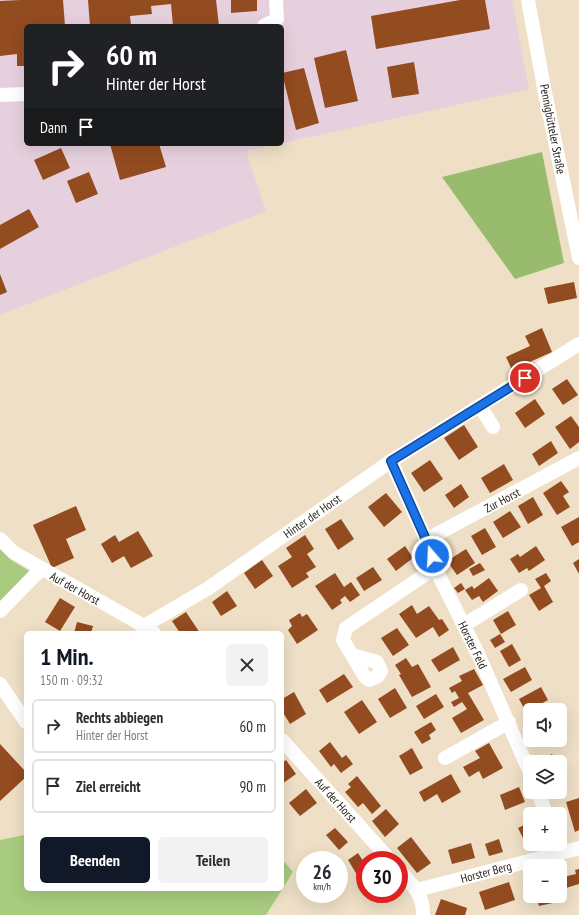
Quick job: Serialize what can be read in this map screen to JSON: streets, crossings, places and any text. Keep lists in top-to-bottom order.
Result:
{
  "streets": {
    "street": [
      "Pennigbütteler Straße",
      "Zur Horst",
      "Hinter der Horst",
      "Auf der Horst",
      "Horster Feld",
      "Horster Berg"
    ]
  },
  "crossings": [
    ["Zur Horst", "Horster Feld"],
    ["Hinter der Horst", "Auf der Horst"],
    ["Hinter der Horst", "Horster Feld"]
  ],
  "page": {
    "turn": ["60 m", "Hinter der Horst"],
    "then": "Dann",
    "heading": ["1 Min.", "150 m · 09:32"],
    "list": [
      {
        "name": "Rechts abbiegen",
        "note": "Hinter der Horst",
        "value": "60 m"
      },
      {
        "name": "Ziel erreicht",
        "value": "90 m"
      }
    ],
    "map_buttons": ["+", "−"],
    "buttons": ["Beenden", "Teilen"],
    "speed": "26 km/h",
    "limit": "30"
  }
}
